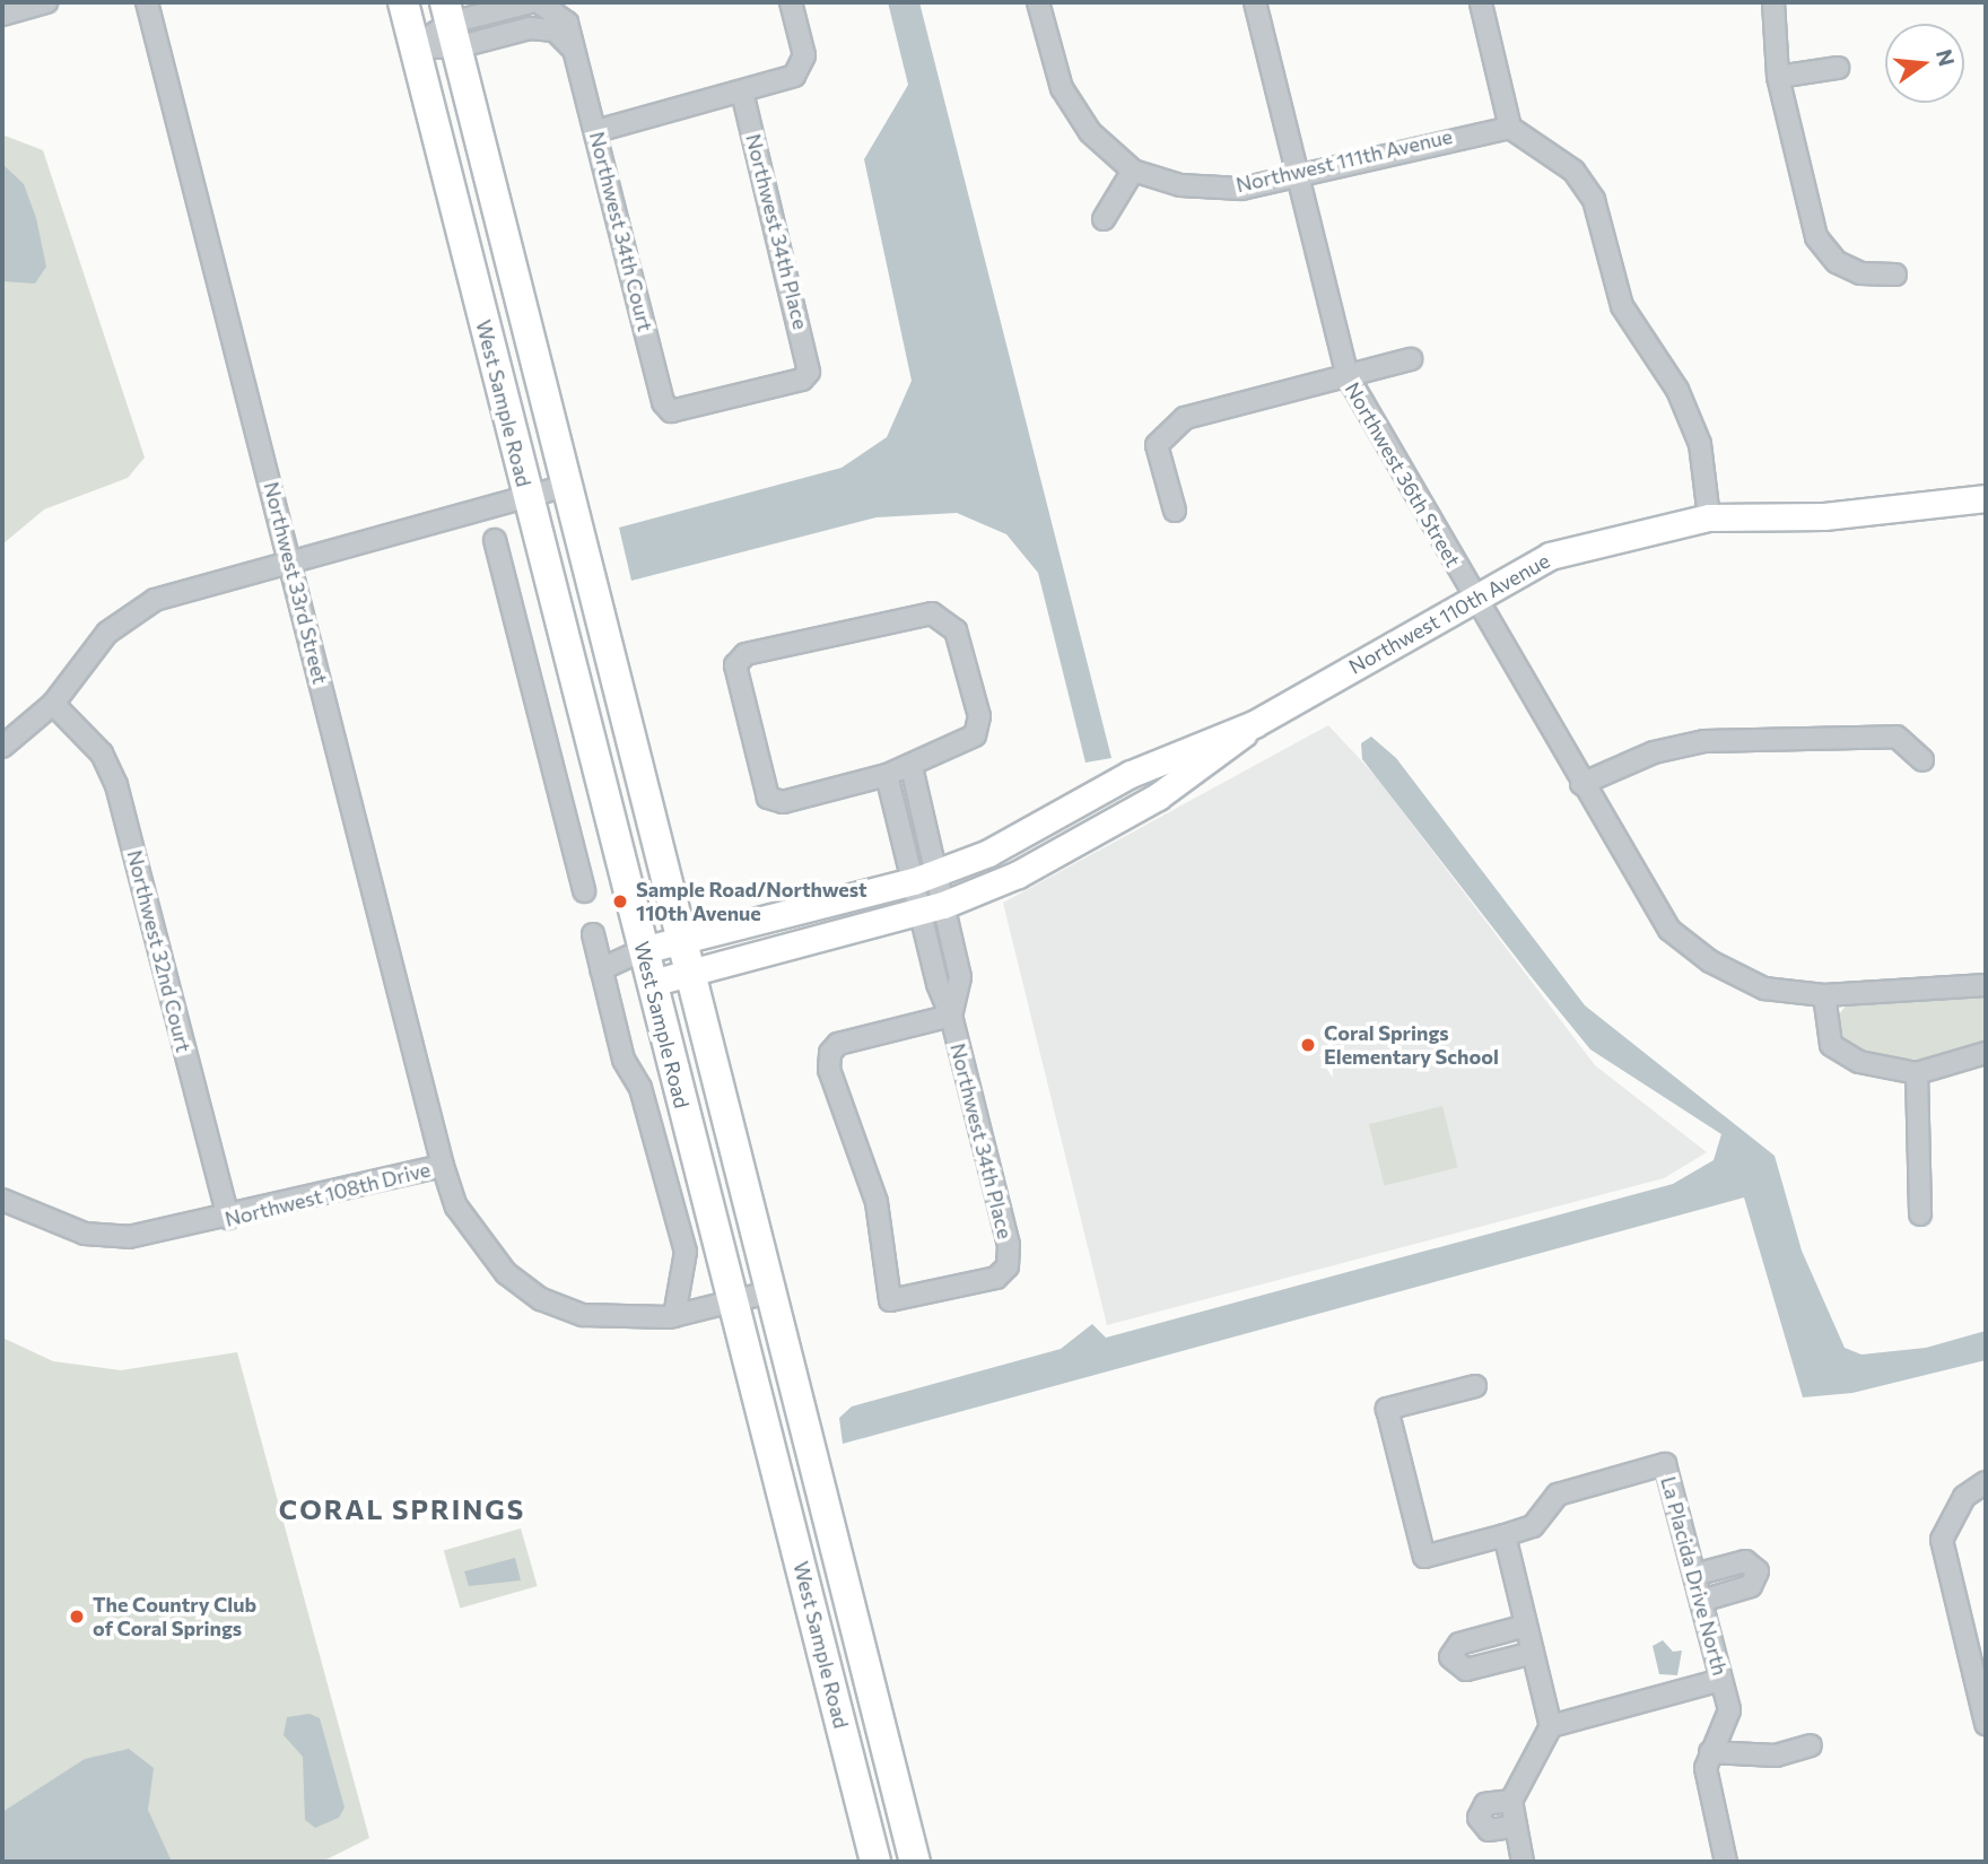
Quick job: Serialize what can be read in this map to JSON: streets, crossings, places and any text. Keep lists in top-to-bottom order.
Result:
{
  "streets": {
    "main road": ["West Sample Road"],
    "street": [
      "Northwest 111th Avenue",
      "Northwest 34th Court",
      "Northwest 34th Place",
      "Northwest 36th Street",
      "Northwest 33rd Street",
      "Northwest 110th Avenue",
      "Northwest 32nd Court",
      "Northwest 108th Drive",
      "La Placida Drive North"
    ]
  },
  "crossings": [
    ["Northwest 111th Avenue", "Northwest 36th Street"],
    ["Northwest 34th Court", "Northwest 34th Place"],
    ["Northwest 34th Place", "Northwest 110th Avenue"],
    ["West Sample Road", "Northwest 110th Avenue"],
    ["West Sample Road", "Northwest 108th Drive"],
    ["Northwest 36th Street", "Northwest 110th Avenue"],
    ["Northwest 33rd Street", "Northwest 108th Drive"],
    ["Northwest 32nd Court", "Northwest 108th Drive"]
  ],
  "districts": ["CORAL SPRINGS"],
  "places": ["Sample Road/Northwest 110th Avenue", "Coral Springs Elementary School", "The Country Club of Coral Springs"],
  "north": "right"
}
